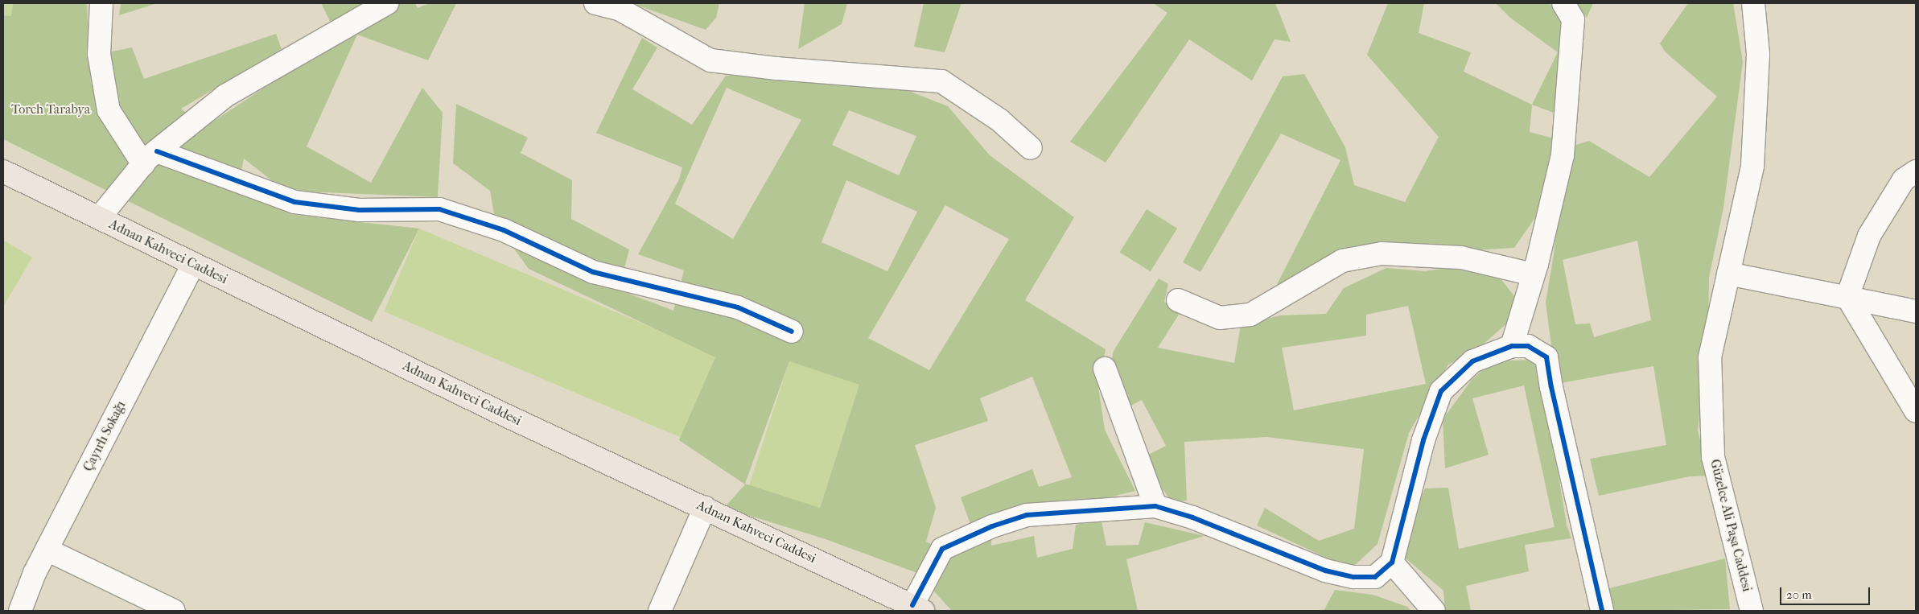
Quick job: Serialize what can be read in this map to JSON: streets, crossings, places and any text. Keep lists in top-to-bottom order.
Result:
{
  "streets": {
    "main road": ["Adnan Kahveci Caddesi"],
    "street": ["Çayırlı Sokağı", "Güzelce Ali Paşa Caddesi"]
  },
  "crossings": [
    ["Adnan Kahveci Caddesi", "Çayırlı Sokağı"]
  ],
  "parks": ["Torch Tarabya"],
  "scale_bar": "20 m"
}
